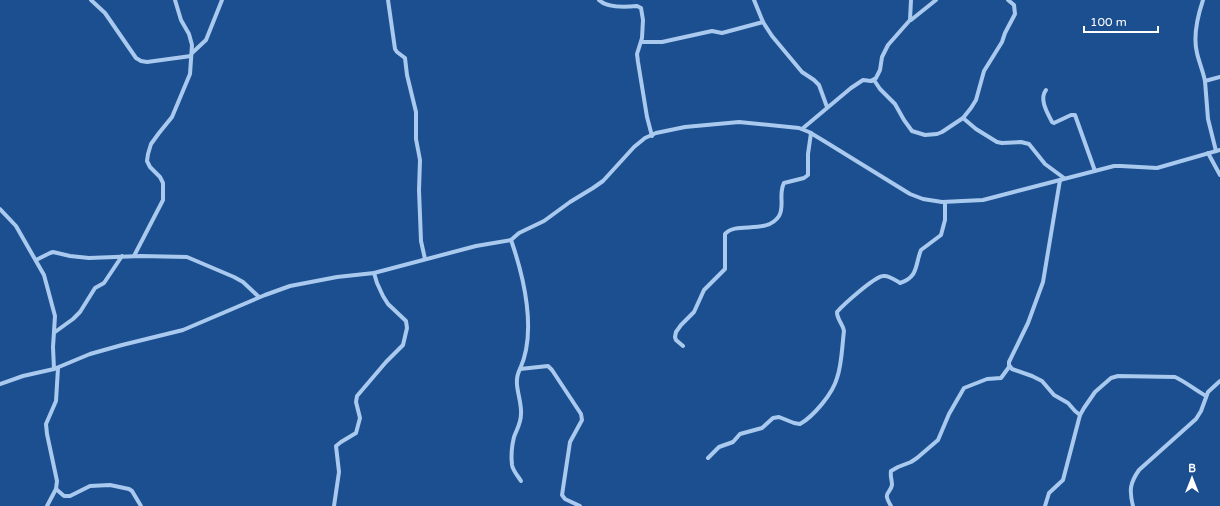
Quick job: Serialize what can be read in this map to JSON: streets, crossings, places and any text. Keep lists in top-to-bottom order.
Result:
{
  "scale_bar": "100 m",
  "north": "top"
}
